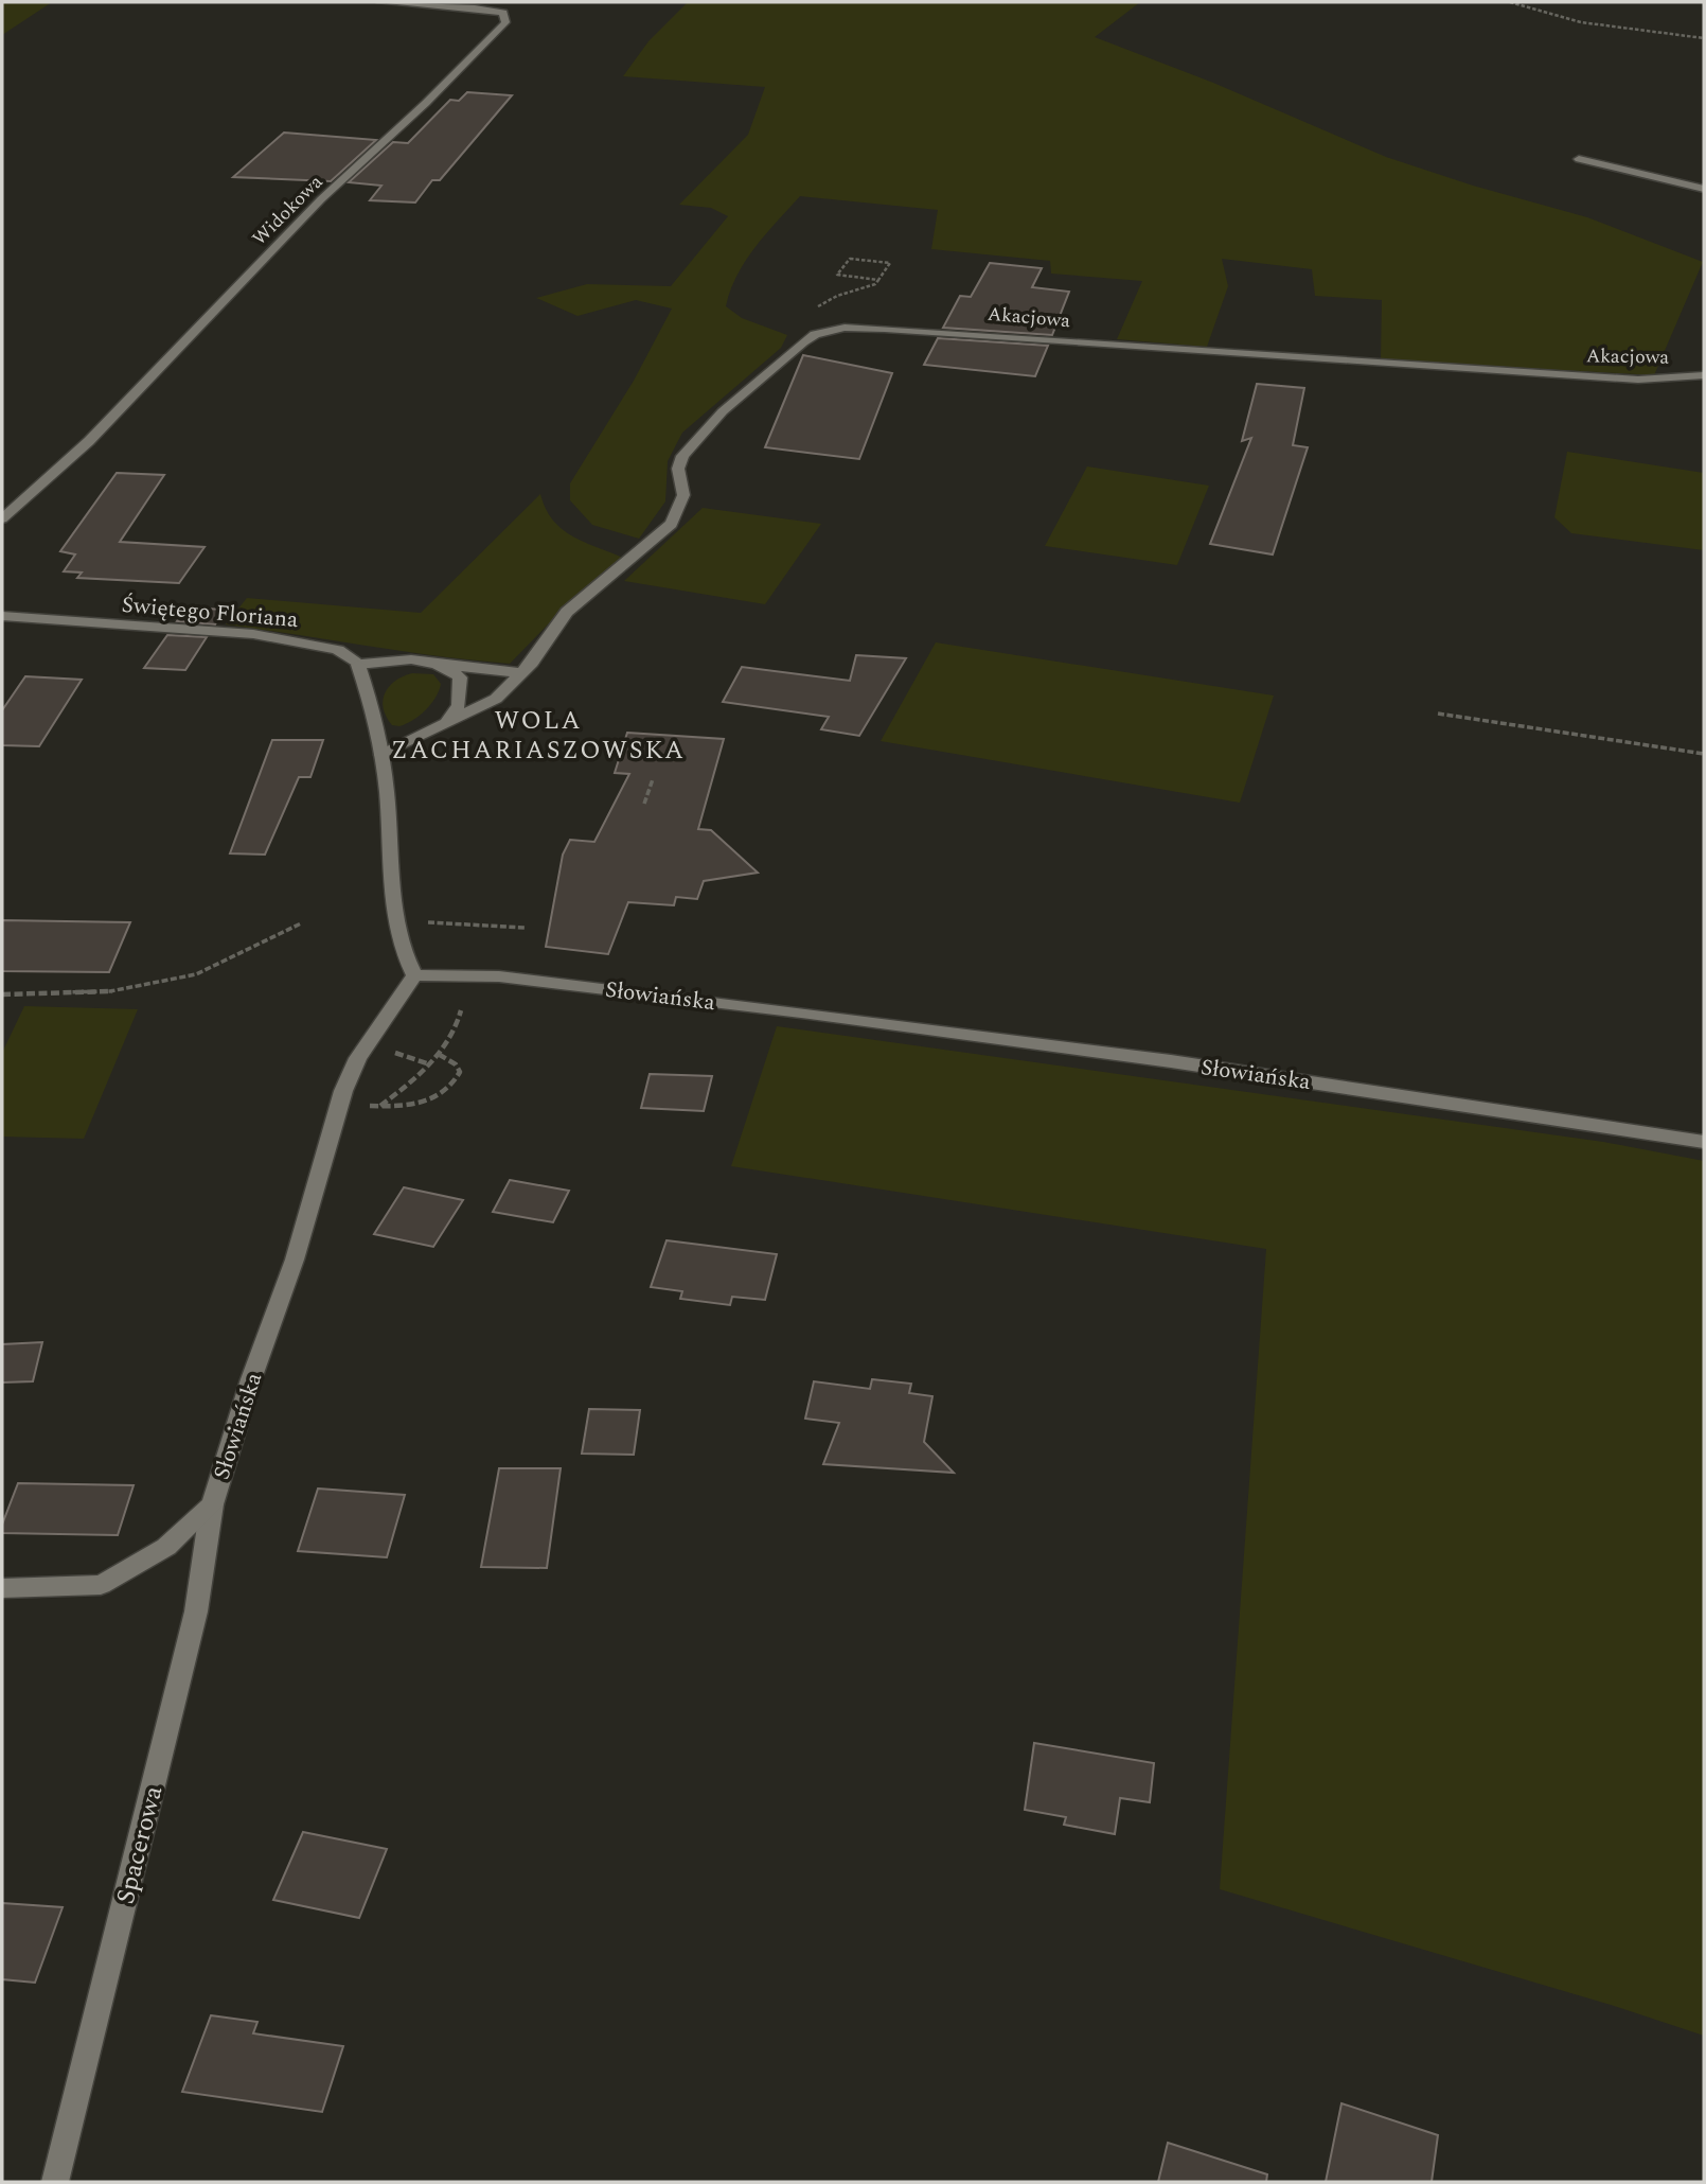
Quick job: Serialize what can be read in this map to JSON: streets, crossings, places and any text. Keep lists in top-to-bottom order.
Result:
{
  "streets": {
    "street": [
      "Widokowa",
      "Akacjowa",
      "Świętego Floriana",
      "Słowiańska",
      "Spacerowa"
    ]
  },
  "crossings": [
    ["Słowiańska", "Spacerowa"]
  ],
  "districts": ["WOLA ZACHARIASZOWSKA"]
}
